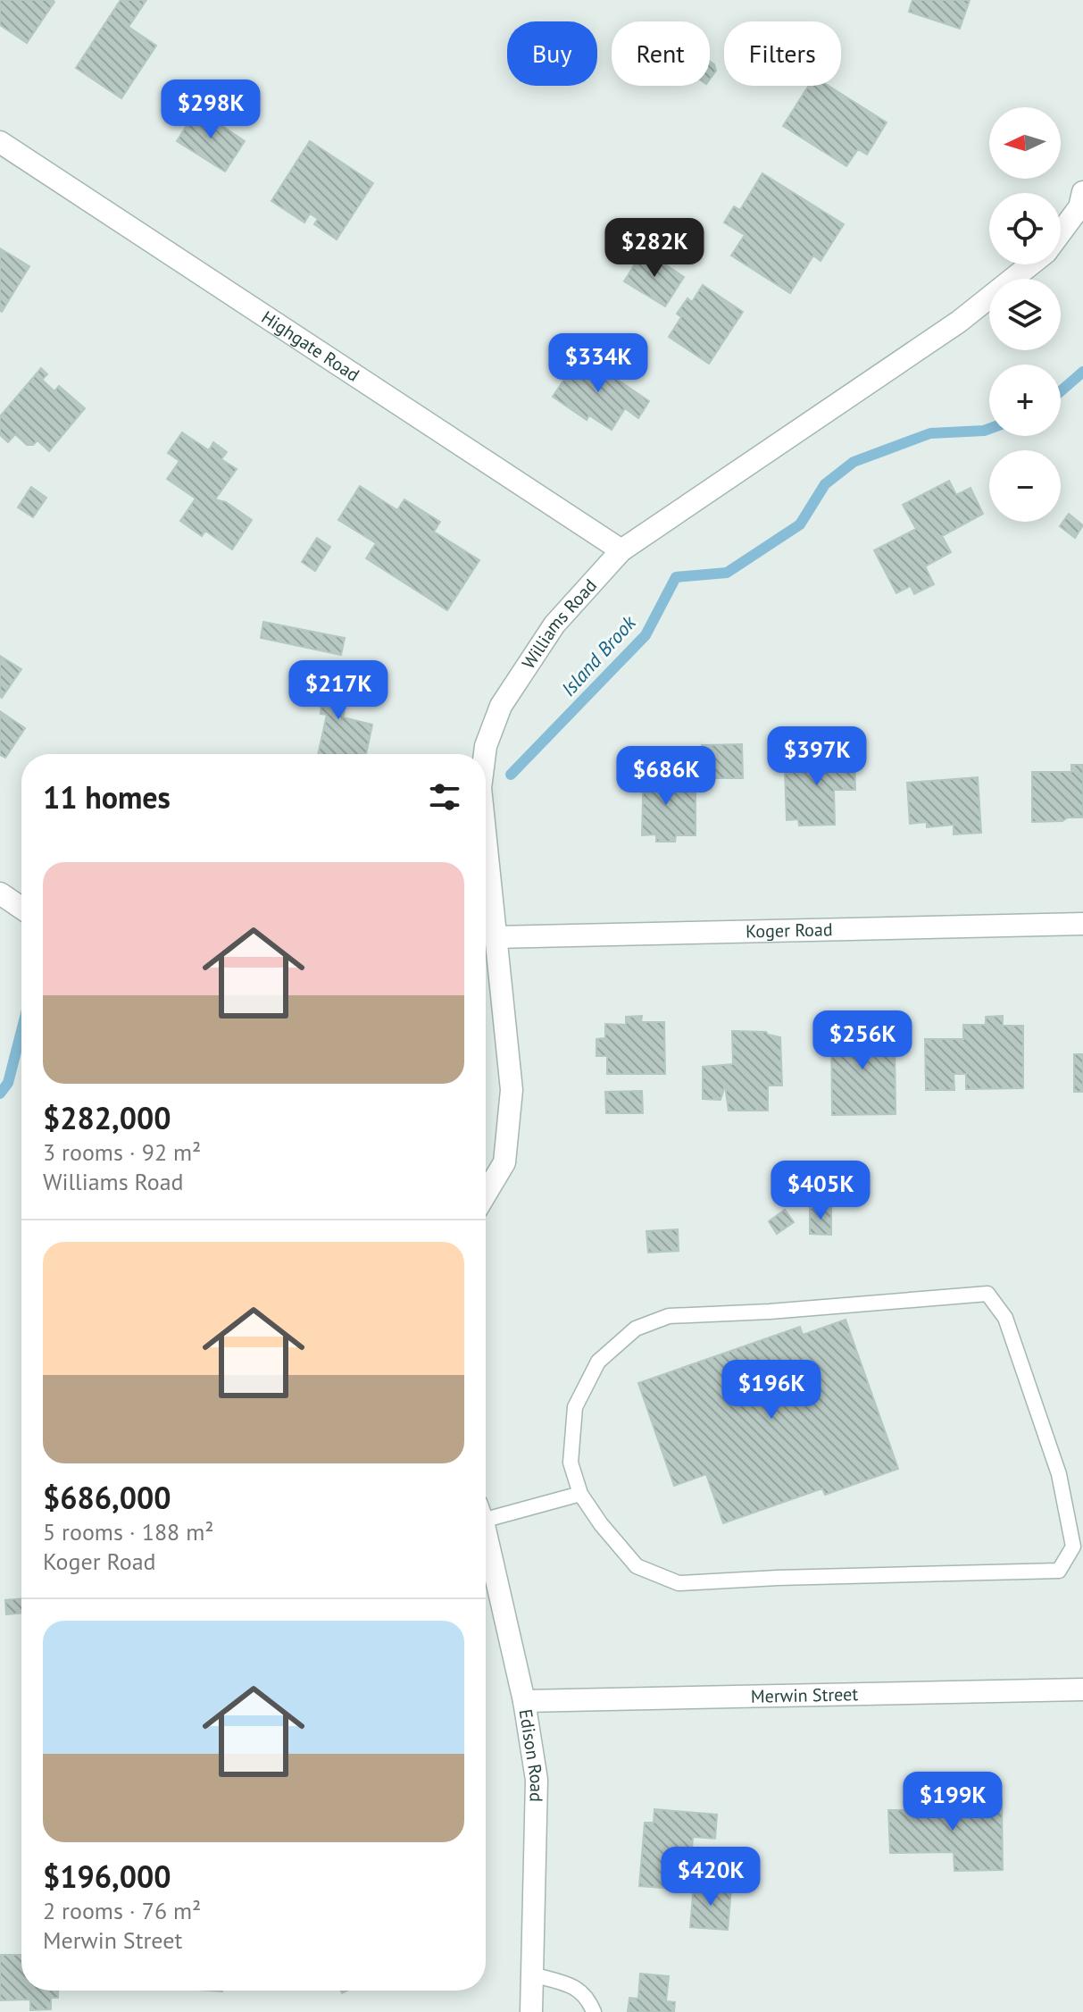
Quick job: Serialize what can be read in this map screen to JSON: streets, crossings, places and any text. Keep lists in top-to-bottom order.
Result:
{
  "streets": {
    "street": [
      "Highgate Road",
      "Williams Road",
      "Koger Road",
      "Merwin Street",
      "Edison Road"
    ]
  },
  "crossings": [
    ["Highgate Road", "Williams Road"],
    ["Williams Road", "Koger Road"],
    ["Merwin Street", "Edison Road"]
  ],
  "water": ["Island Brook"],
  "north": "left",
  "page": {
    "chip": ["Buy", "Rent", "Filters"],
    "price": [
      "$298K",
      "$282K",
      "$334K",
      "$217K",
      "$397K",
      "$686K",
      "$256K",
      "$405K",
      "$196K",
      "$199K",
      "$420K"
    ],
    "map_buttons": ["+", "−"],
    "heading": "11 homes",
    "list": [
      {
        "name": "$282,000",
        "note": "3 rooms · 92 m² · Williams Road"
      },
      {
        "name": "$686,000",
        "note": "5 rooms · 188 m² · Koger Road"
      },
      {
        "name": "$196,000",
        "note": "2 rooms · 76 m² · Merwin Street"
      }
    ]
  }
}
